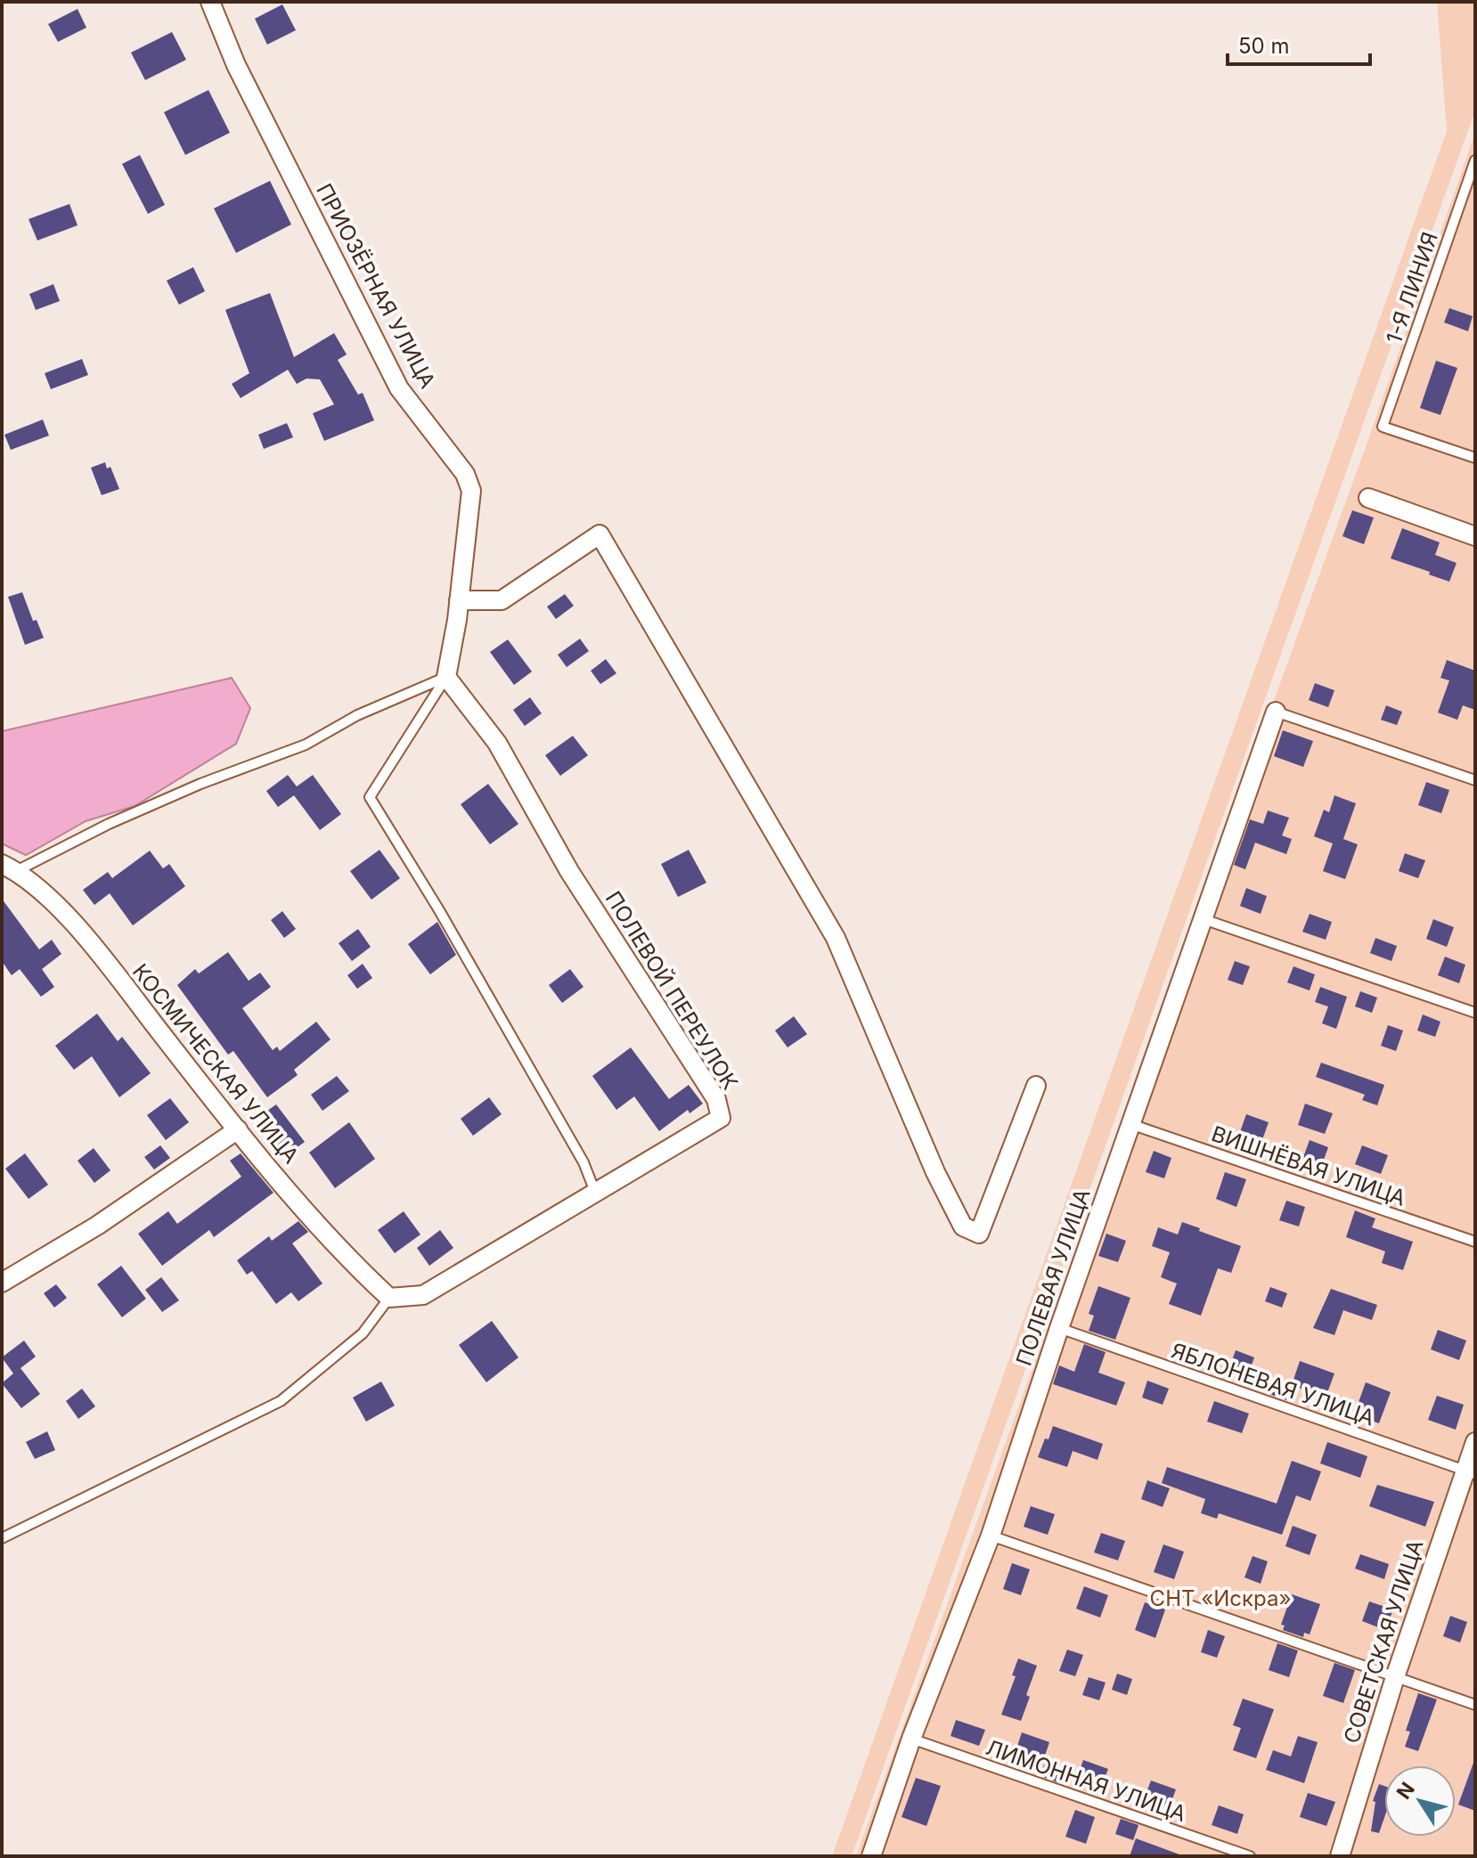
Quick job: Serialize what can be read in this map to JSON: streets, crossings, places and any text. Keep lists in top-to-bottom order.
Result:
{
  "streets": {
    "street": [
      "ПРИОЗЁРНАЯ УЛИЦА",
      "ПОЛЕВОЙ ПЕРЕУЛОК",
      "КОСМИЧЕСКАЯ УЛИЦА",
      "ПОЛЕВАЯ УЛИЦА",
      "СОВЕТСКАЯ УЛИЦА"
    ],
    "lane": [
      "1-Я ЛИНИЯ",
      "ВИШНЁВАЯ УЛИЦА",
      "ЯБЛОНЕВАЯ УЛИЦА",
      "ЛИМОННАЯ УЛИЦА"
    ]
  },
  "crossings": [
    ["ПРИОЗЁРНАЯ УЛИЦА", "ПОЛЕВОЙ ПЕРЕУЛОК"],
    ["ПОЛЕВОЙ ПЕРЕУЛОК", "КОСМИЧЕСКАЯ УЛИЦА"],
    ["ВИШНЁВАЯ УЛИЦА", "ПОЛЕВАЯ УЛИЦА"],
    ["ПОЛЕВАЯ УЛИЦА", "ЯБЛОНЕВАЯ УЛИЦА"],
    ["ПОЛЕВАЯ УЛИЦА", "ЛИМОННАЯ УЛИЦА"],
    ["ЯБЛОНЕВАЯ УЛИЦА", "СОВЕТСКАЯ УЛИЦА"]
  ],
  "parks": ["СНТ «Искра»"],
  "scale_bar": "50 m",
  "north": "top left"
}
